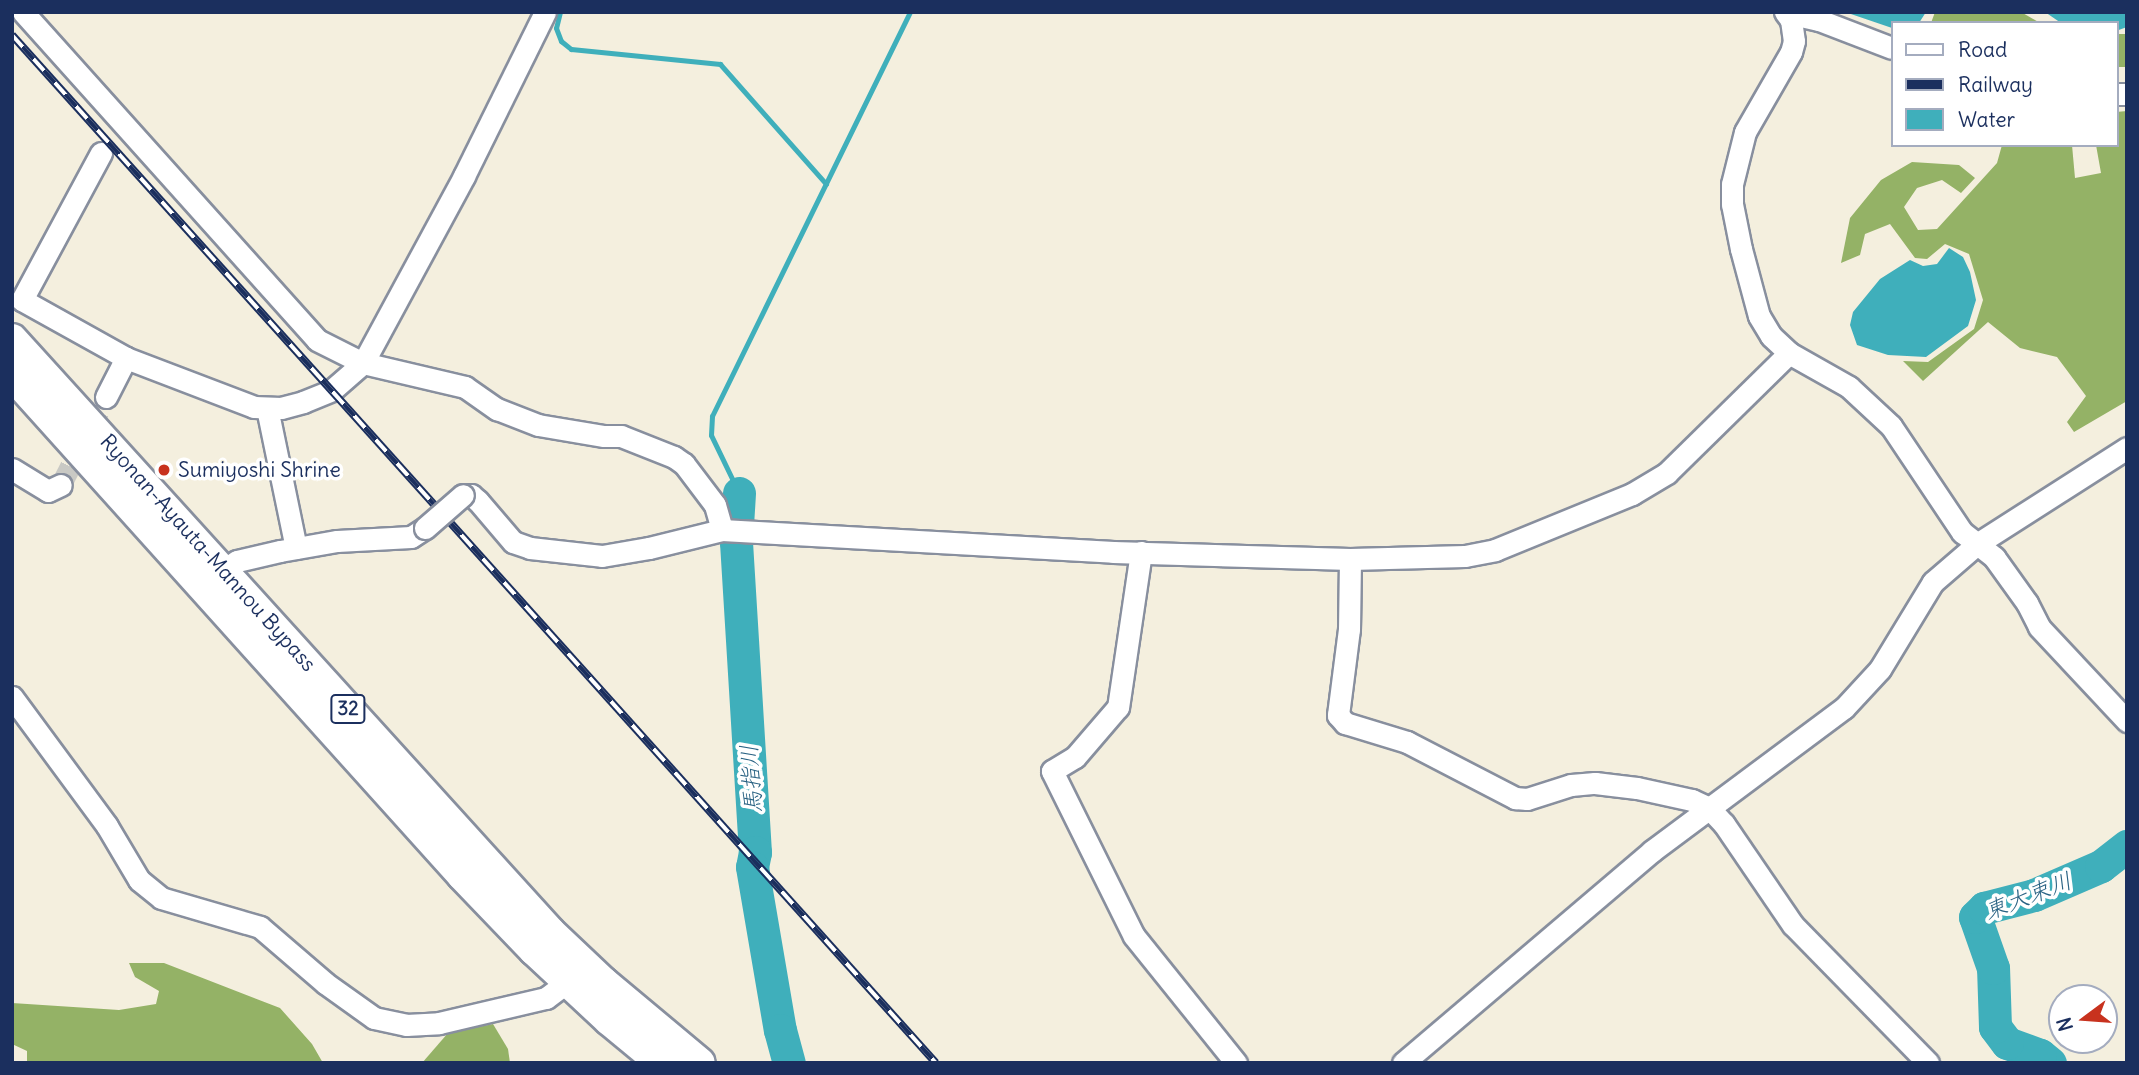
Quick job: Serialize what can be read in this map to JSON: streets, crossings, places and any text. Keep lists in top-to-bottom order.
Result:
{
  "streets": {
    "highway": ["Ryonan-Ayauta-Mannou Bypass", "32"]
  },
  "water": ["馬指川", "東大束川"],
  "places": ["Sumiyoshi Shrine"],
  "legend": ["Road", "Railway", "Water"],
  "north": "left"
}
